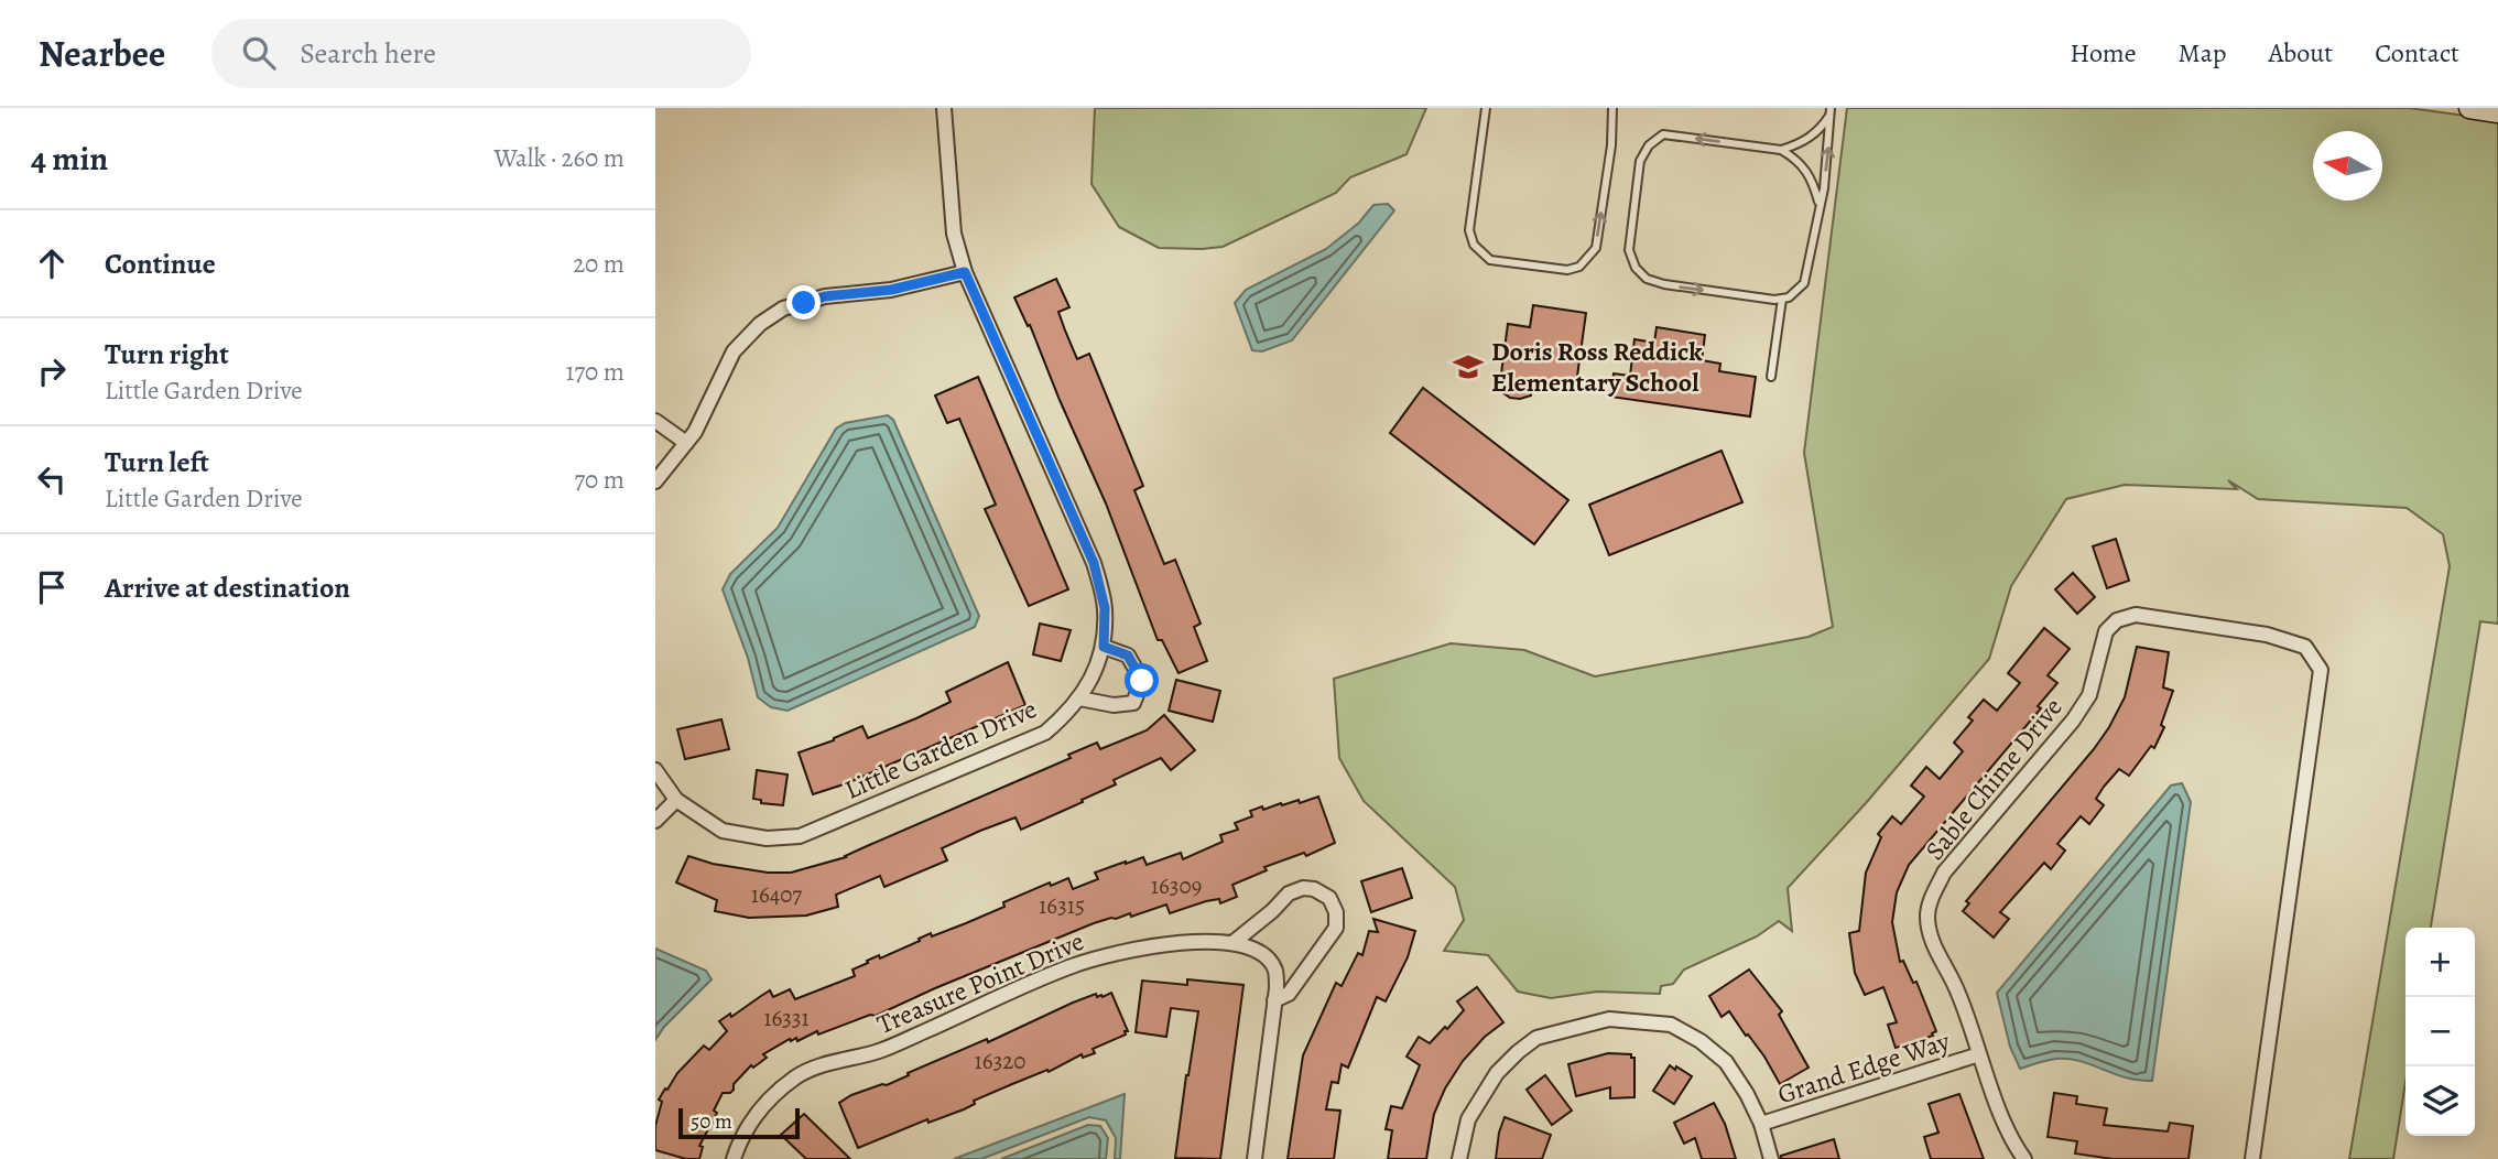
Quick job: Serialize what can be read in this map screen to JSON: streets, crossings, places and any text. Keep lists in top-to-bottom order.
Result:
{
  "streets": {
    "street": [
      "Little Garden Drive",
      "Sable Chime Drive",
      "Treasure Point Drive",
      "Grand Edge Way"
    ]
  },
  "crossings": [
    ["Sable Chime Drive", "Grand Edge Way"]
  ],
  "places": {
    "school or university": ["Doris Ross Reddick Elementary School"]
  },
  "house_numbers": [
    "16309",
    "16407",
    "16315",
    "16331",
    "16320"
  ],
  "scale_bar": "50 m",
  "north": "left",
  "page": {
    "header": "Nearbee",
    "search": "Search here",
    "nav": [
      "Home",
      "Map",
      "About",
      "Contact"
    ],
    "heading": ["4 min", "Walk · 260 m"],
    "list": [
      ["Continue", "20 m"],
      ["Turn right", "Little Garden Drive", "170 m"],
      ["Turn left", "Little Garden Drive", "70 m"],
      "Arrive at destination"
    ],
    "map_buttons": ["+", "−"],
    "scale": "50 m"
  }
}
